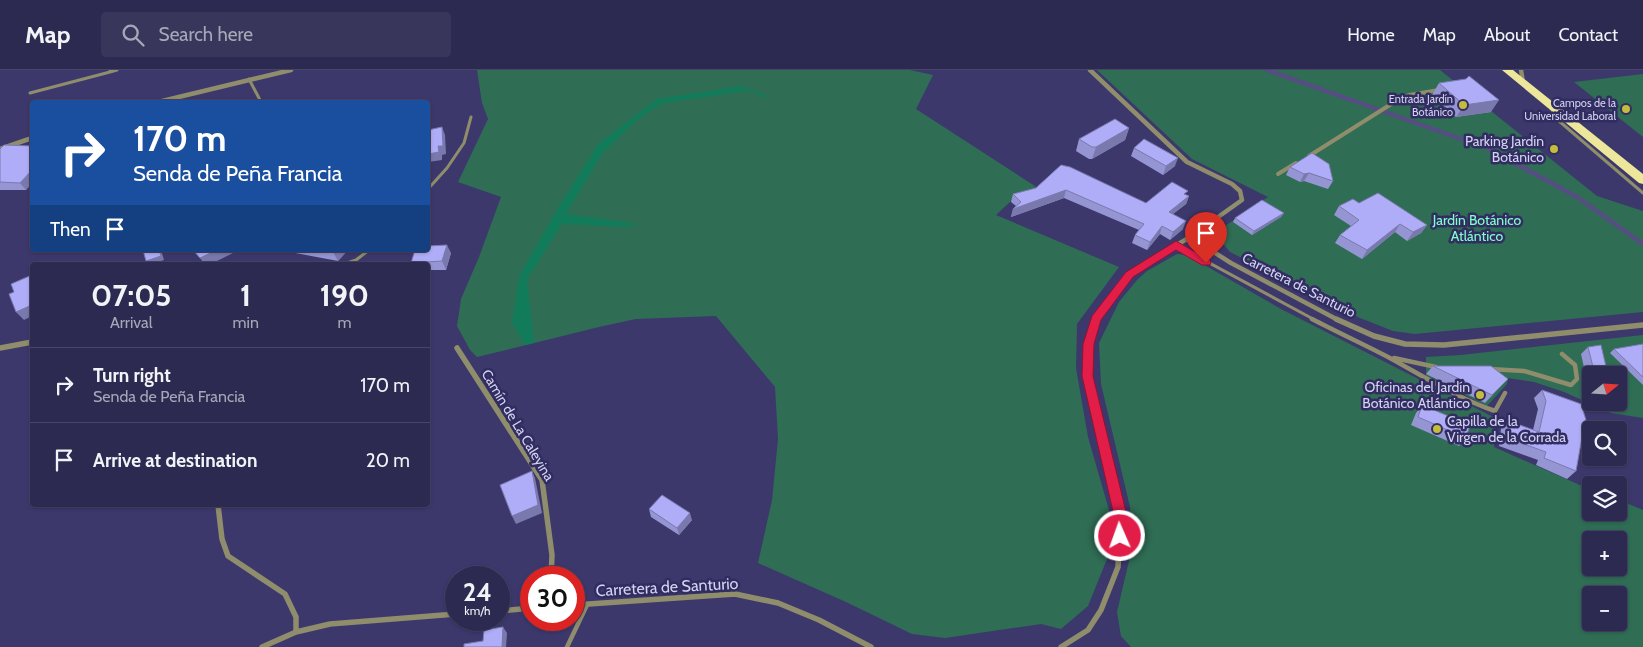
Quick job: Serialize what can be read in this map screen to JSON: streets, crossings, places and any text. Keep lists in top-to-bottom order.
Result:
{
  "streets": {
    "street": ["Carretera de Santurio", "Camín de La Caleyina"]
  },
  "parks": ["Jardín Botánico Atlántico"],
  "places": [
    "Entrada Jardín Botánico",
    "Campos de la Universidad Laboral",
    "Parking Jardín Botánico",
    "Oficinas del Jardín Botánico Atlántico",
    "Capilla de la Virgen de la Corrada"
  ],
  "north": "right",
  "page": {
    "header": "Map",
    "search": "Search here",
    "nav": [
      "Home",
      "Map",
      "About",
      "Contact"
    ],
    "turn": ["170 m", "Senda de Peña Francia"],
    "then": "Then",
    "eta": [
      "07:05",
      "Arrival",
      "1",
      "min",
      "190",
      "m"
    ],
    "list": [
      {
        "name": "Turn right",
        "note": "Senda de Peña Francia",
        "value": "170 m"
      },
      {
        "name": "Arrive at destination",
        "value": "20 m"
      }
    ],
    "map_buttons": ["+", "−"],
    "speed": "24 km/h",
    "limit": "30"
  }
}
